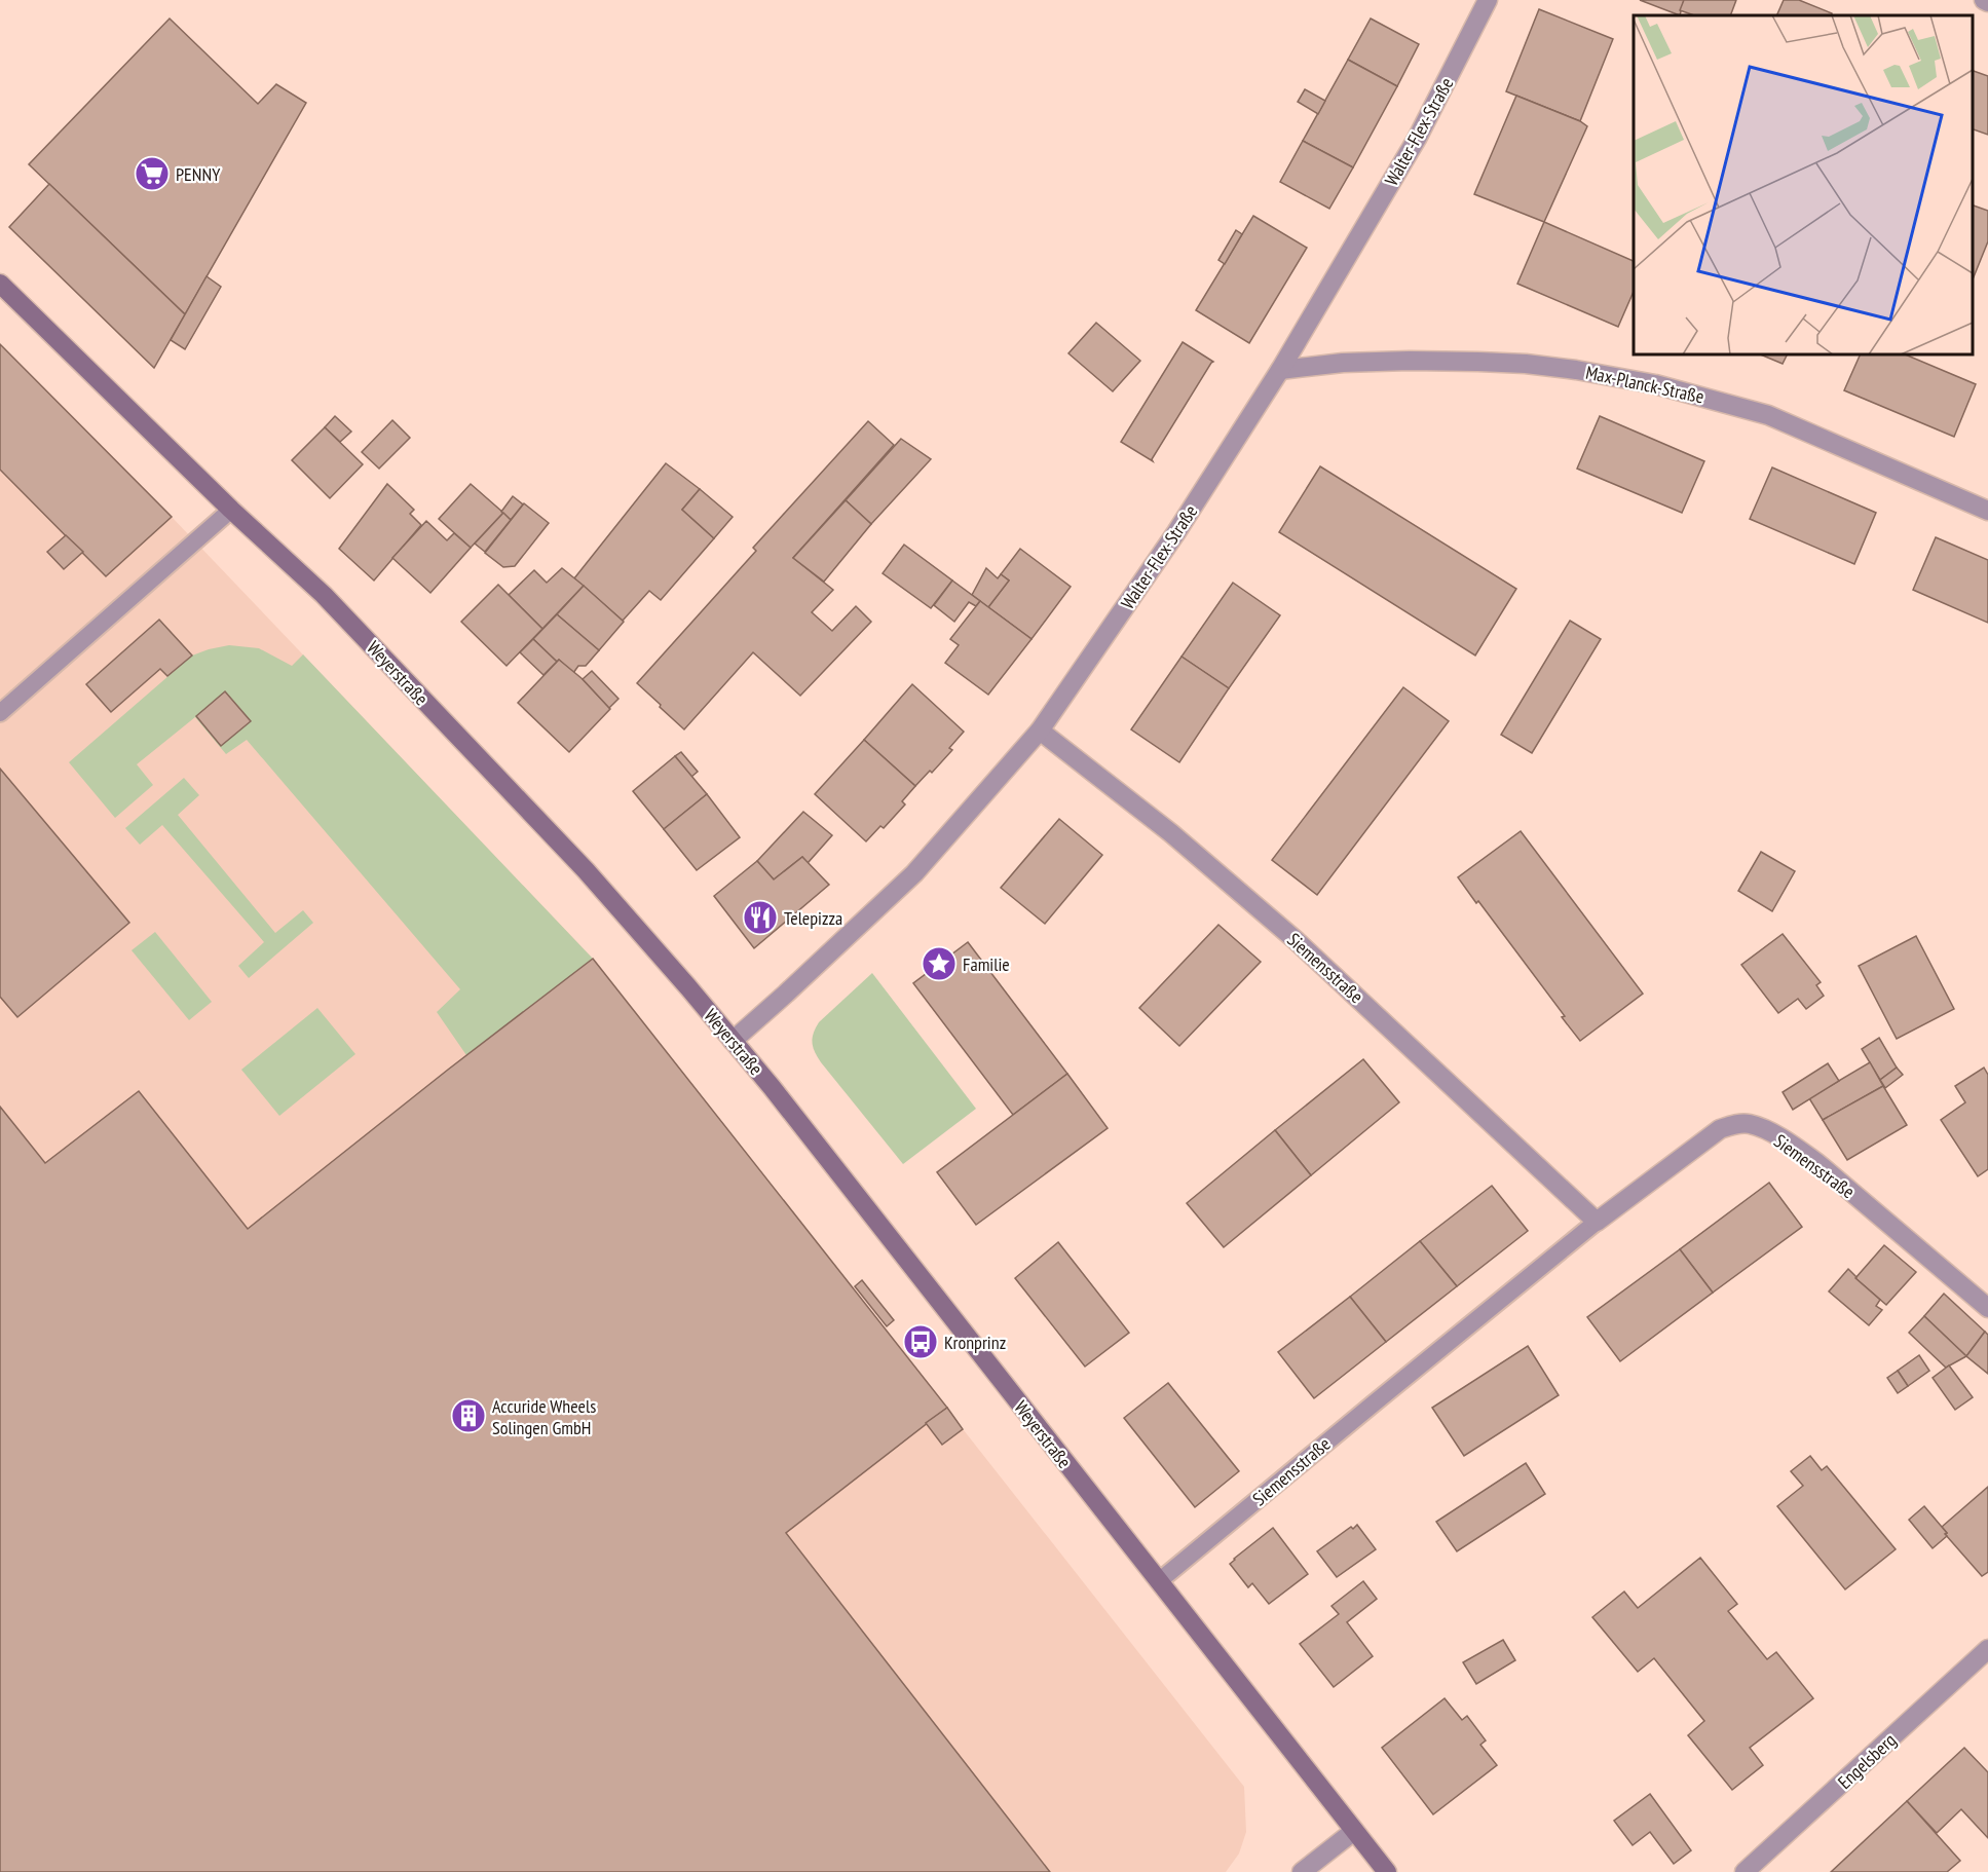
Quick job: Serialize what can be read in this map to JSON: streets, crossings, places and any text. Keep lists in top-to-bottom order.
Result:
{
  "streets": {
    "main road": ["Weyerstraße"],
    "street": [
      "Walter-Flex-Straße",
      "Max-Planck-Straße",
      "Siemensstraße",
      "Engelsberg"
    ]
  },
  "crossings": [
    ["Walter-Flex-Straße", "Max-Planck-Straße"],
    ["Walter-Flex-Straße", "Weyerstraße"],
    ["Walter-Flex-Straße", "Siemensstraße"],
    ["Weyerstraße", "Siemensstraße"]
  ],
  "places": {
    "supermarket": ["PENNY"],
    "restaurant": ["Telepizza"],
    "place": ["Familie"],
    "bus stop": ["Kronprinz"],
    "building": ["Accuride Wheels Solingen GmbH"]
  }
}
